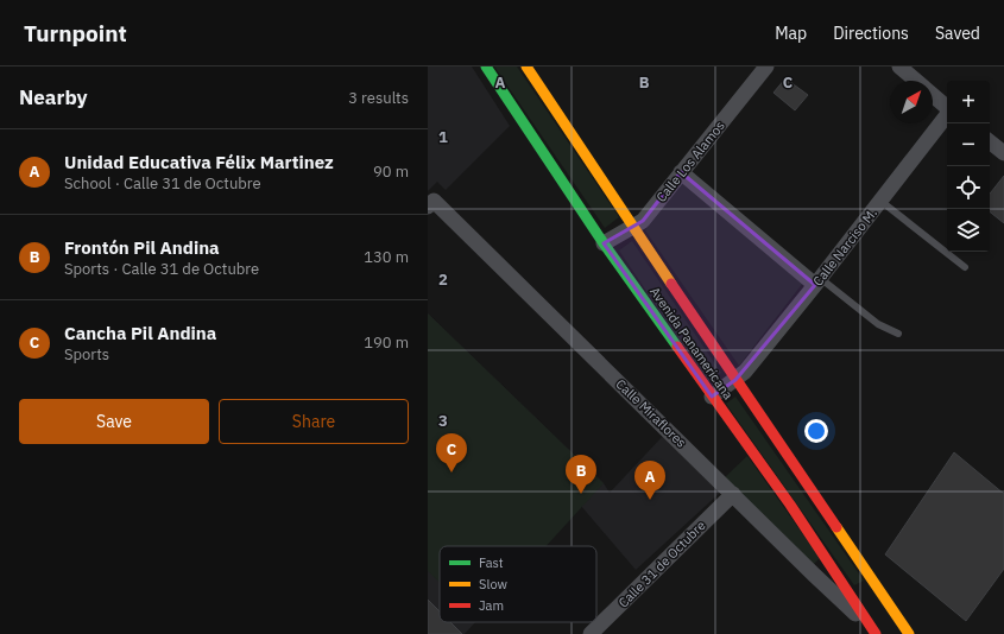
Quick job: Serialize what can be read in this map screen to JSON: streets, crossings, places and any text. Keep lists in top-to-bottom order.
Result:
{
  "streets": {
    "main road": ["Avenida Panamericana"],
    "street": [
      "Calle Los Alamos",
      "Calle Narciso M.",
      "Calle Miraflores",
      "Calle 31 de Octubre"
    ]
  },
  "crossings": [
    ["Calle Los Alamos", "Avenida Panamericana"],
    ["Calle Narciso M.", "Avenida Panamericana"],
    ["Avenida Panamericana", "Calle Miraflores"],
    ["Calle Miraflores", "Calle 31 de Octubre"]
  ],
  "legend": ["Fast", "Slow", "Jam"],
  "north": "top right",
  "page": {
    "header": "Turnpoint",
    "nav": ["Map", "Directions", "Saved"],
    "heading": ["Nearby", "3 results"],
    "map_buttons": ["+", "−"],
    "list": [
      {
        "mark": "A",
        "name": "Unidad Educativa Félix Martinez",
        "note": "School · Calle 31 de Octubre",
        "value": "90 m"
      },
      {
        "mark": "B",
        "name": "Frontón Pil Andina",
        "note": "Sports · Calle 31 de Octubre",
        "value": "130 m"
      },
      {
        "mark": "C",
        "name": "Cancha Pil Andina",
        "note": "Sports",
        "value": "190 m"
      }
    ],
    "buttons": ["Save", "Share"],
    "pins": ["C", "B", "A"]
  },
  "grid": {
    "columns": ["A", "B", "C"],
    "rows": ["1", "2", "3"]
  }
}
